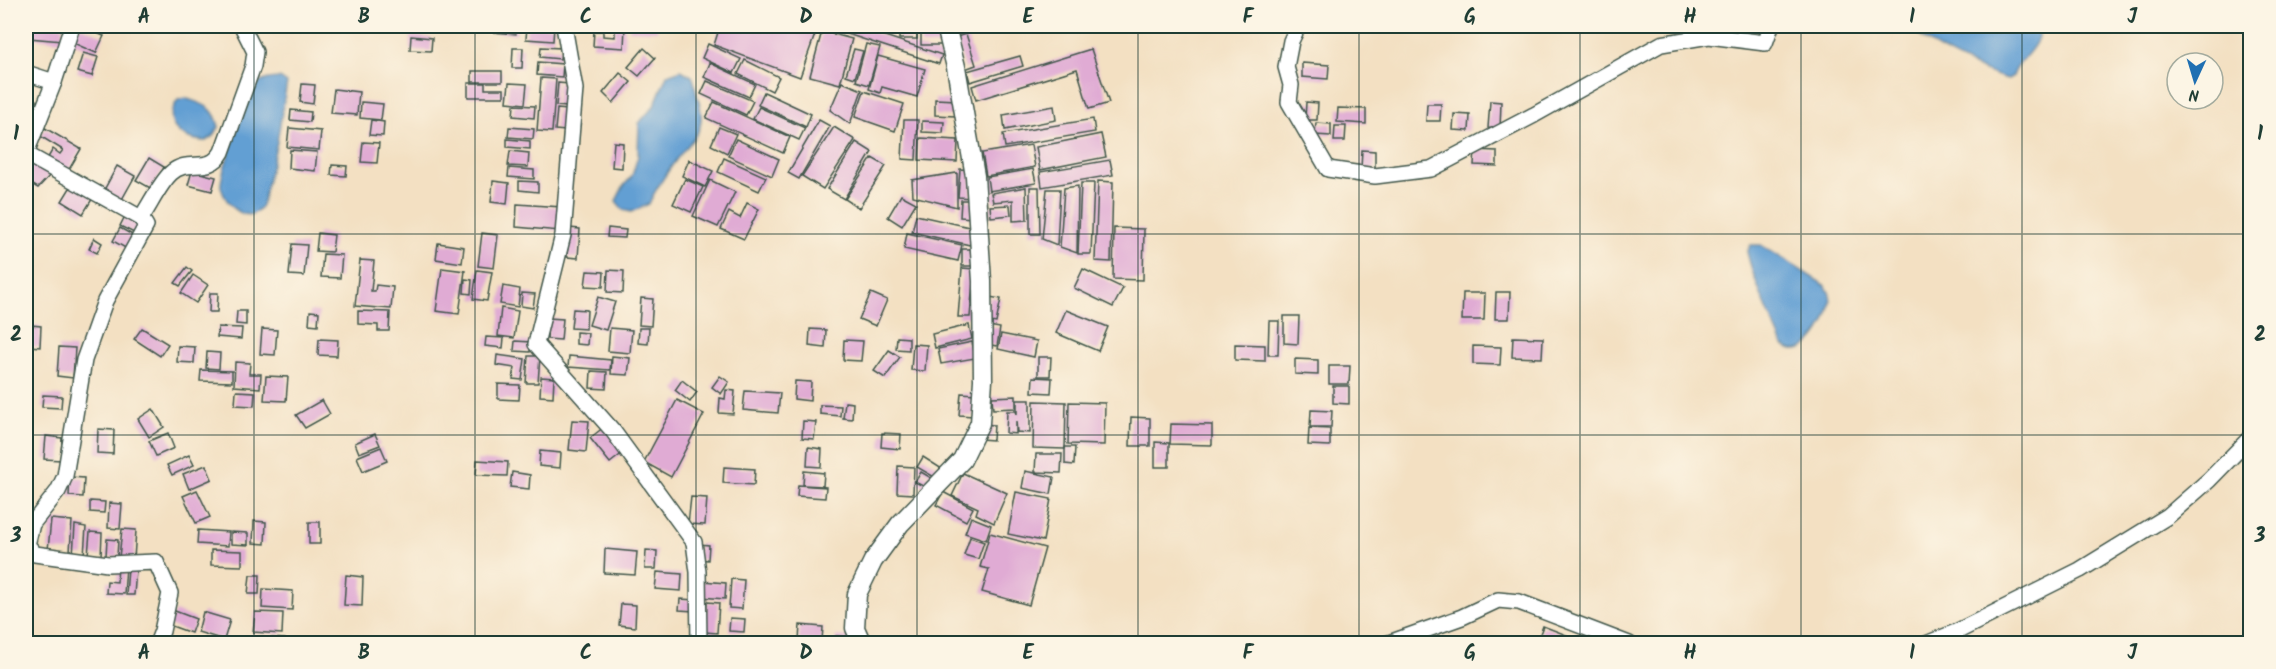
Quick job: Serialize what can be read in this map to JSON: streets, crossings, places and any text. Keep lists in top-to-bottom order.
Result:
{
  "north": "bottom",
  "grid": {
    "columns": [
      "A",
      "B",
      "C",
      "D",
      "E",
      "F",
      "G",
      "H",
      "I",
      "J"
    ],
    "rows": ["1", "2", "3"]
  }
}
